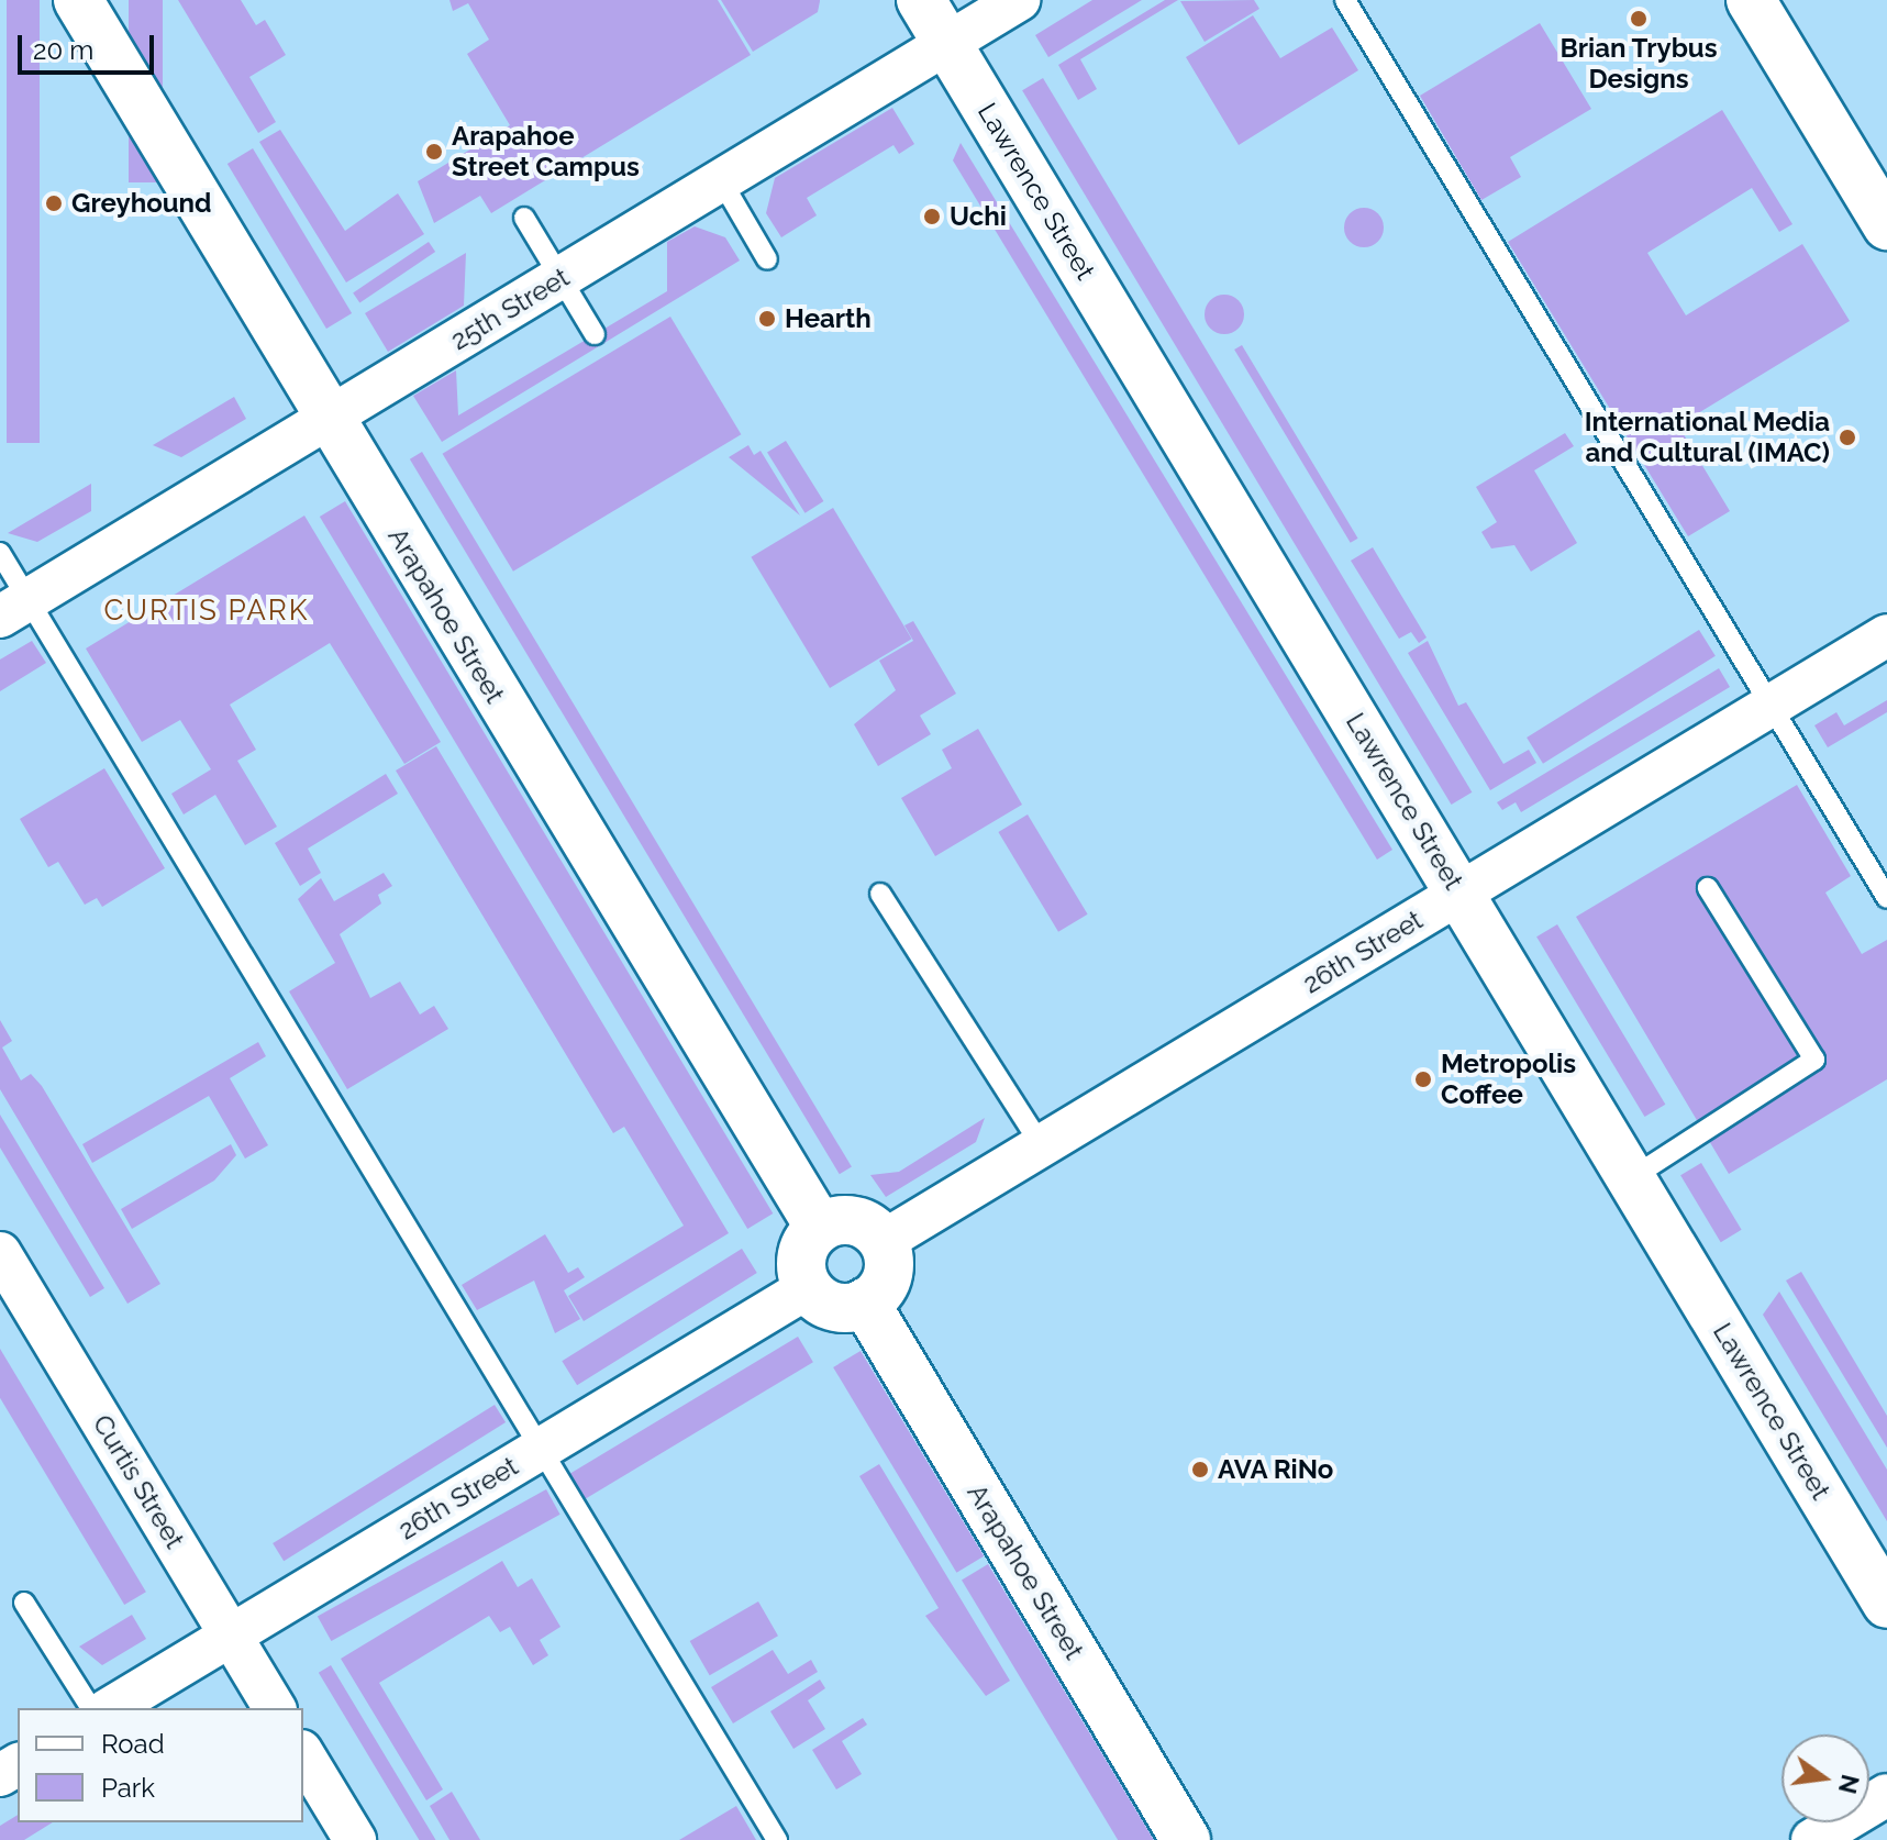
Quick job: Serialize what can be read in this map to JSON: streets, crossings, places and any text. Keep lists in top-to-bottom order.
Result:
{
  "streets": {
    "street": [
      "Lawrence Street",
      "25th Street",
      "Arapahoe Street",
      "26th Street",
      "Curtis Street"
    ]
  },
  "crossings": [
    ["Lawrence Street", "25th Street"],
    ["Lawrence Street", "26th Street"],
    ["25th Street", "Arapahoe Street"],
    ["Arapahoe Street", "26th Street"],
    ["26th Street", "Curtis Street"]
  ],
  "districts": ["CURTIS PARK"],
  "places": [
    "Brian Trybus Designs",
    "Arapahoe Street Campus",
    "Greyhound",
    "Uchi",
    "Hearth",
    "International Media and Cultural (IMAC)",
    "Metropolis Coffee",
    "AVA RiNo"
  ],
  "legend": ["Road", "Park"],
  "scale_bar": "20 m",
  "north": "right"
}
